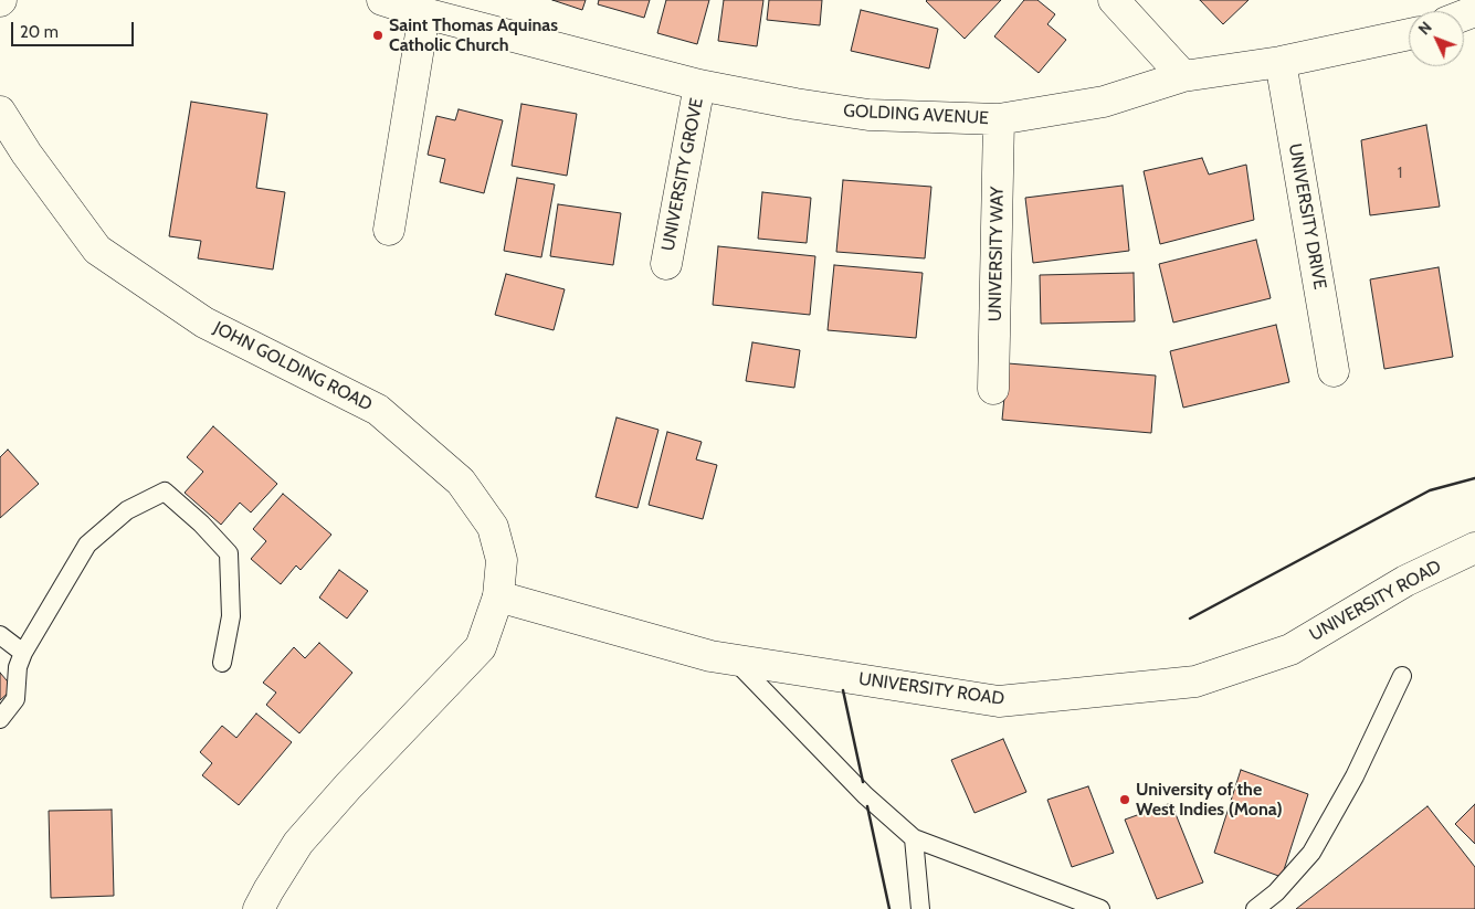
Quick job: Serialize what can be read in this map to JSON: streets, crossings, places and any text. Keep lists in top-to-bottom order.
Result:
{
  "streets": {
    "street": [
      "GOLDING AVENUE",
      "UNIVERSITY GROVE",
      "UNIVERSITY DRIVE",
      "UNIVERSITY WAY",
      "JOHN GOLDING ROAD",
      "UNIVERSITY ROAD"
    ]
  },
  "crossings": [
    ["GOLDING AVENUE", "UNIVERSITY GROVE"],
    ["GOLDING AVENUE", "UNIVERSITY DRIVE"],
    ["GOLDING AVENUE", "UNIVERSITY WAY"],
    ["JOHN GOLDING ROAD", "UNIVERSITY ROAD"]
  ],
  "places": ["Saint Thomas Aquinas Catholic Church", "University of the West Indies (Mona)"],
  "house_numbers": ["1"],
  "scale_bar": "20 m",
  "north": "top left"
}
